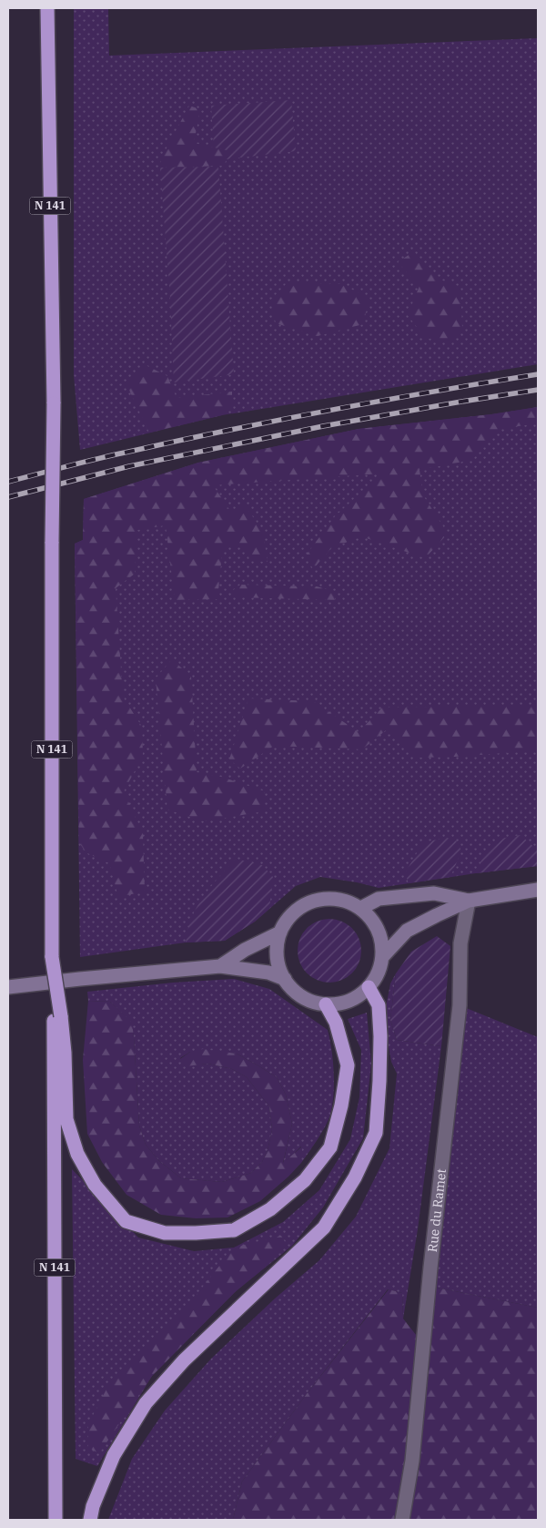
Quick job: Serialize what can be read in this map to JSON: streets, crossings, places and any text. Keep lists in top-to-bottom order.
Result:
{
  "streets": {
    "highway": ["N 141"],
    "street": ["Rue du Ramet"]
  }
}
